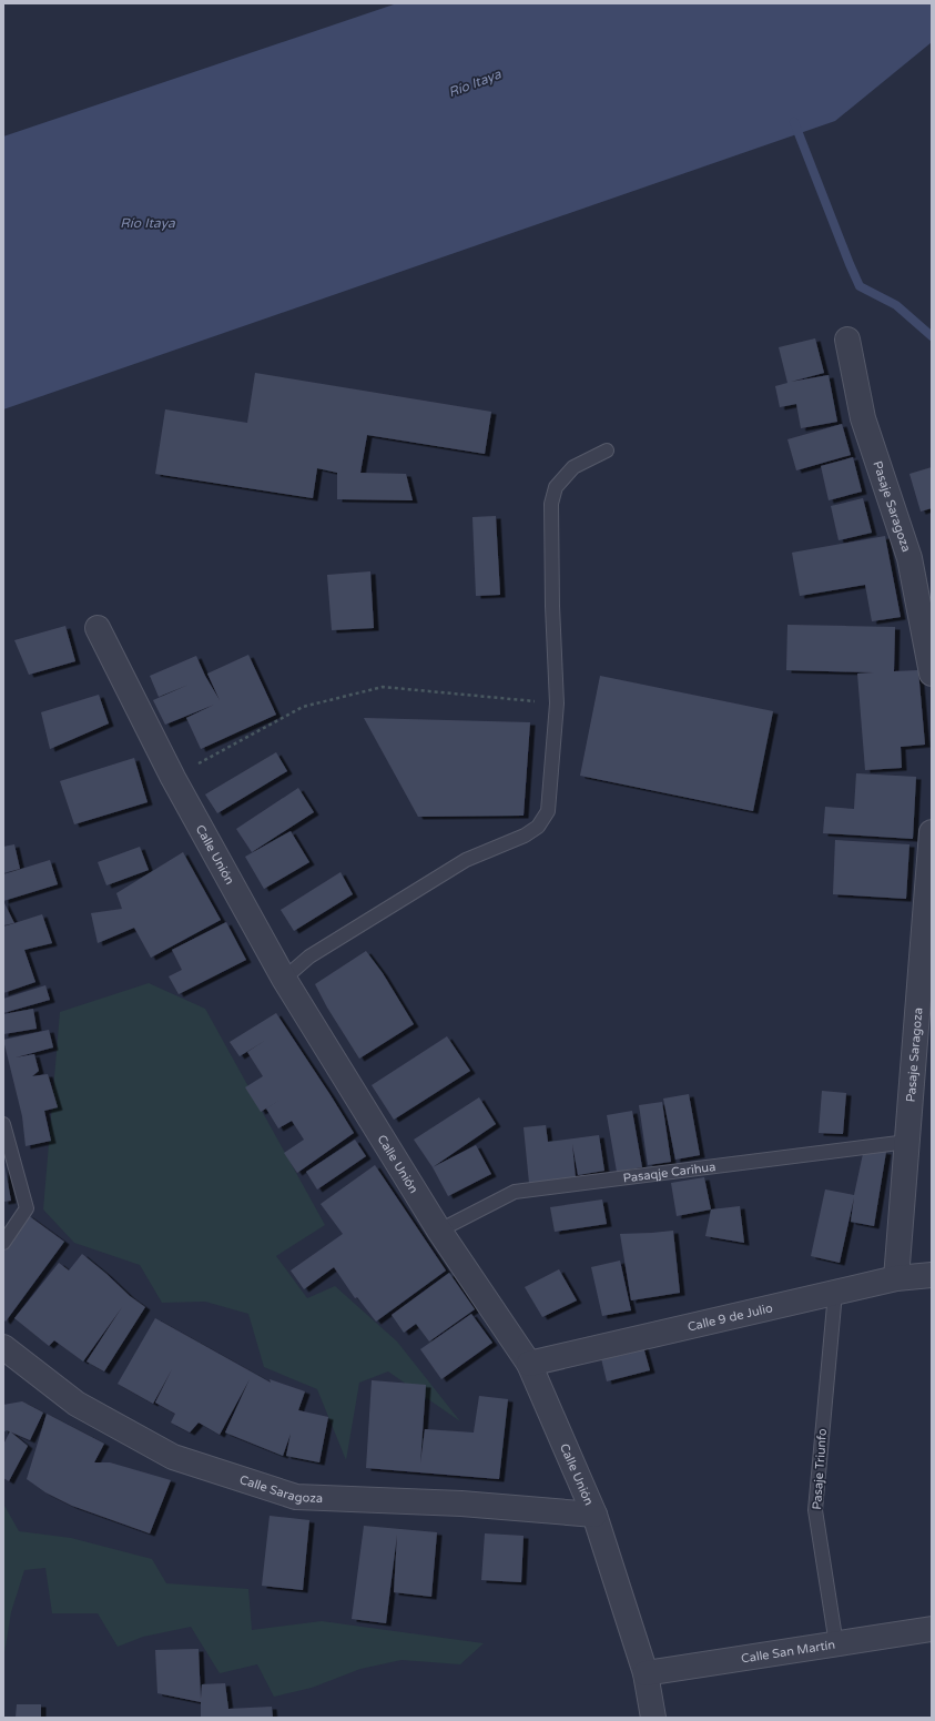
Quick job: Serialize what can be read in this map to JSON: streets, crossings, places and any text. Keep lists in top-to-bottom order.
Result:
{
  "streets": {
    "street": [
      "Pasaje Saragoza",
      "Calle Unión",
      "Calle 9 de Julio",
      "Calle Saragoza",
      "Calle San Martín"
    ],
    "lane": ["Pasaqje Carihua", "Pasaje Triunfo"]
  },
  "crossings": [
    ["Pasaje Saragoza", "Pasaqje Carihua"],
    ["Pasaje Saragoza", "Calle 9 de Julio"],
    ["Calle Unión", "Pasaqje Carihua"],
    ["Calle Unión", "Calle 9 de Julio"],
    ["Calle Unión", "Calle Saragoza"],
    ["Calle Unión", "Calle San Martín"],
    ["Calle 9 de Julio", "Pasaje Triunfo"],
    ["Pasaje Triunfo", "Calle San Martín"]
  ],
  "water": ["Río Itaya"]
}
